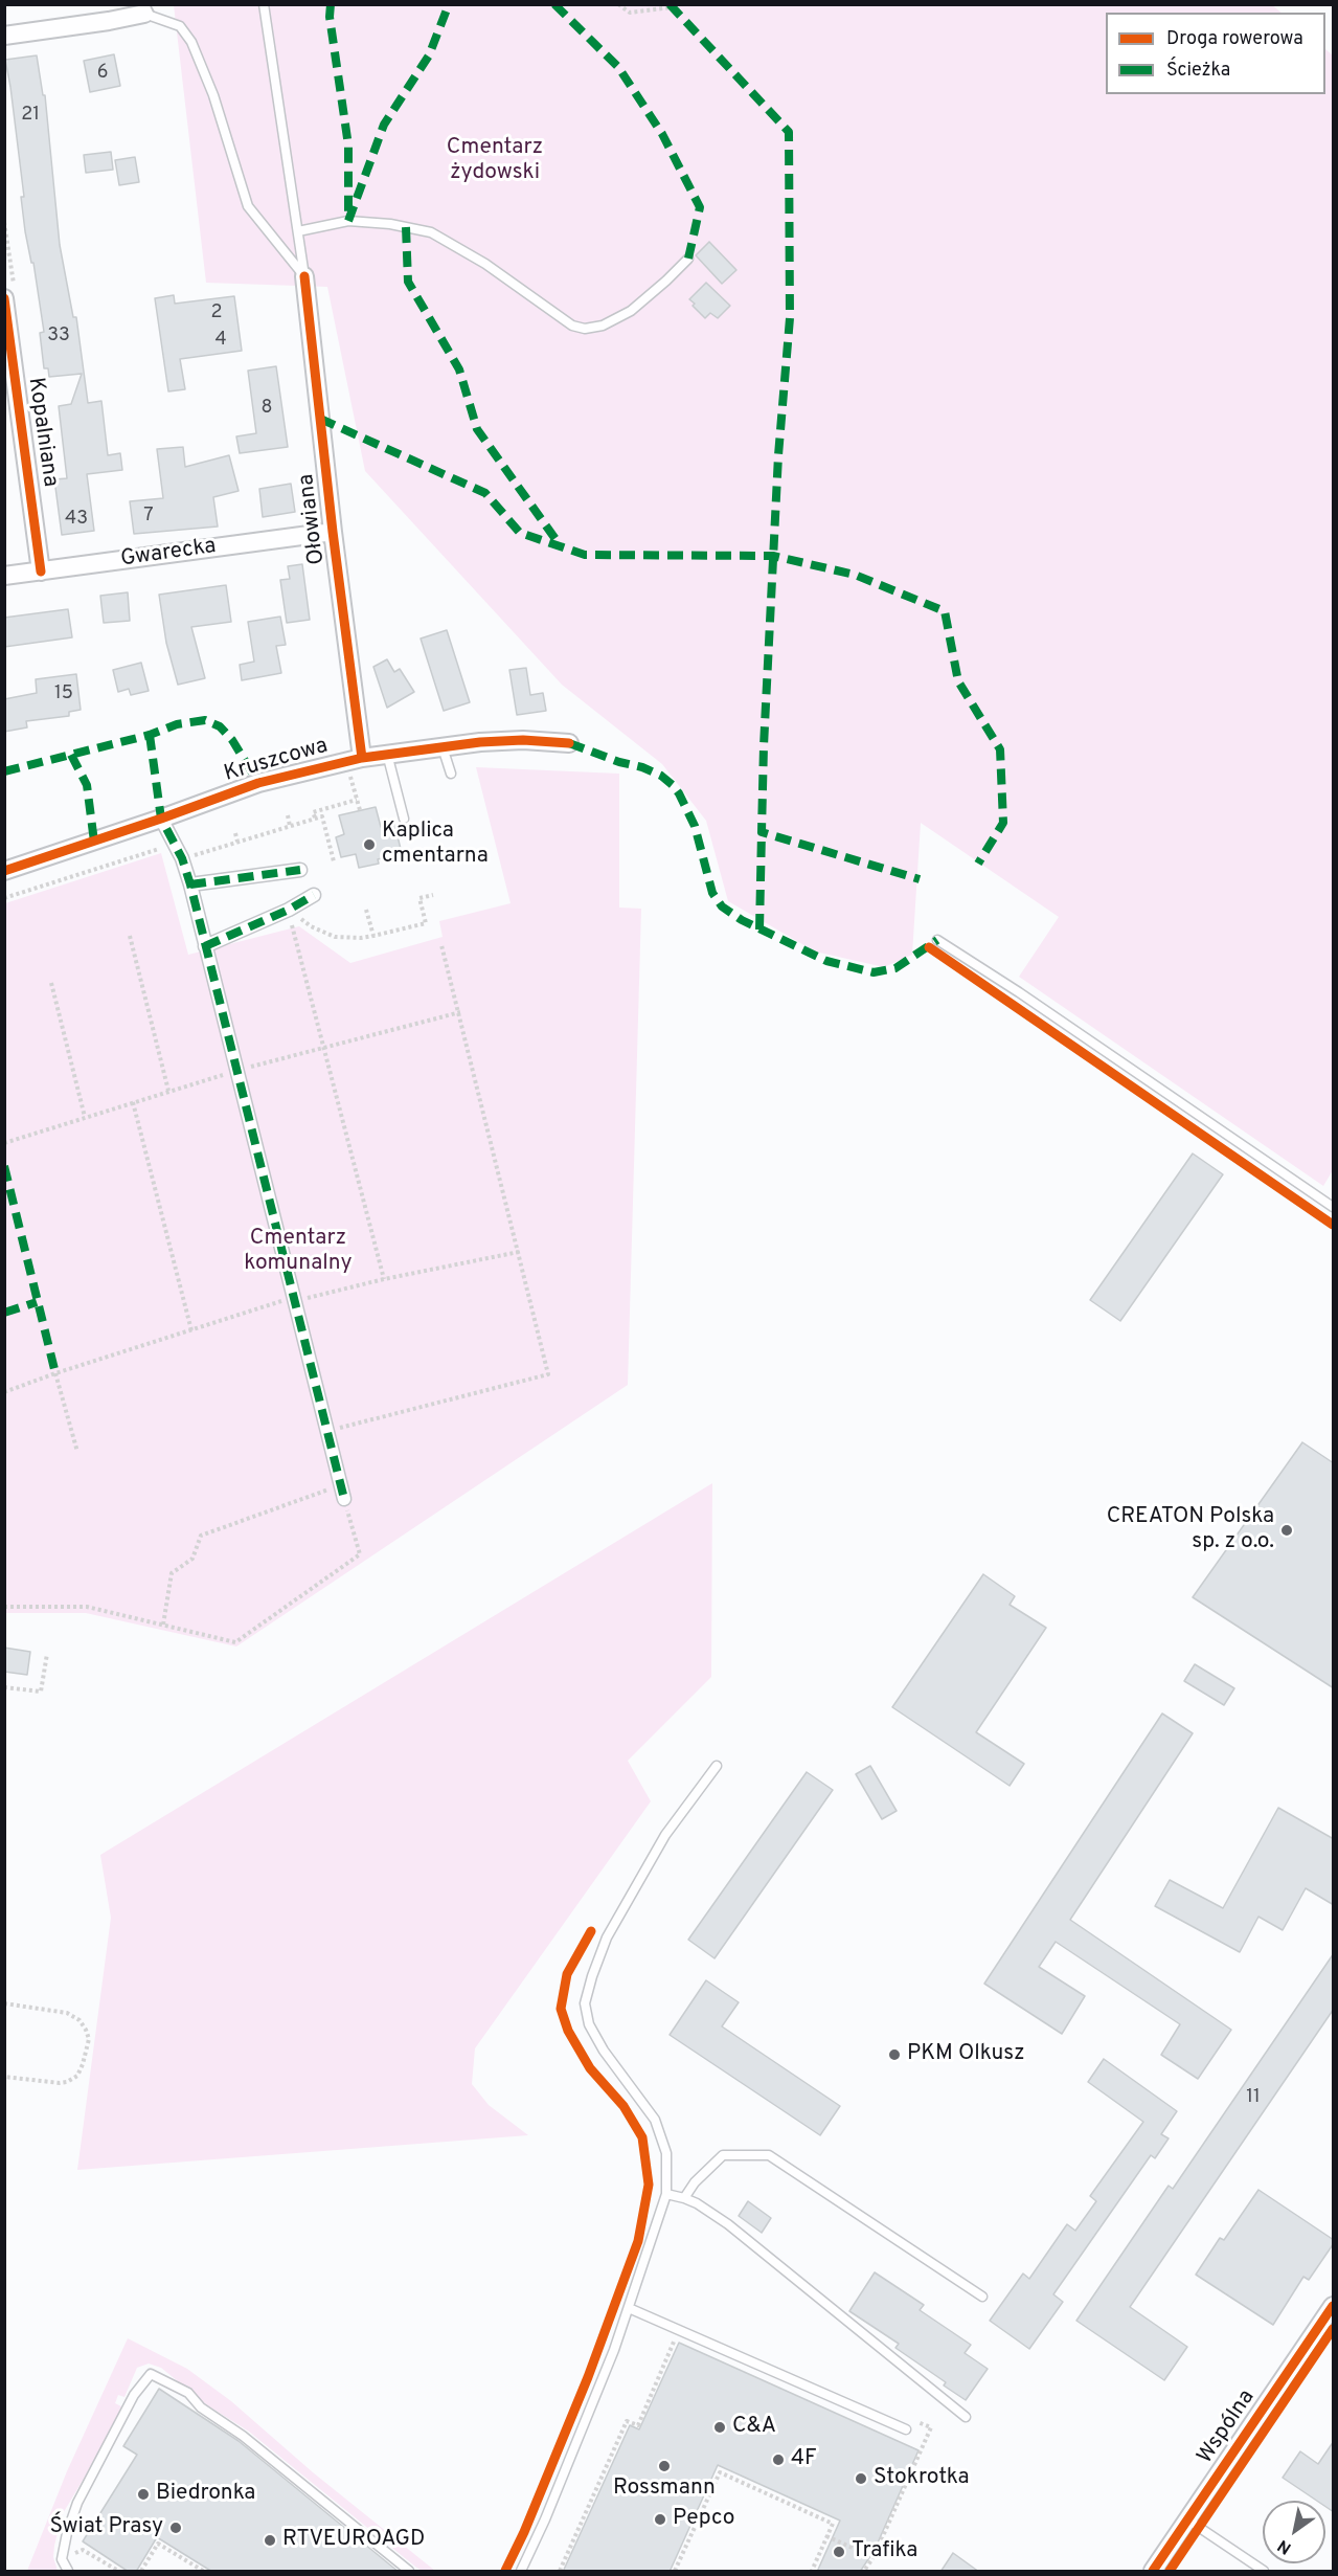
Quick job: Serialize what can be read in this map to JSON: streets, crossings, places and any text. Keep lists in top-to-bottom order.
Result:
{
  "streets": {
    "street": [
      "Kopalniana",
      "Ołowiana",
      "Gwarecka",
      "Kruszcowa",
      "Wspólna"
    ]
  },
  "crossings": [
    ["Kopalniana", "Gwarecka"],
    ["Ołowiana", "Gwarecka"],
    ["Ołowiana", "Kruszcowa"]
  ],
  "parks": ["Cmentarz żydowski", "Cmentarz komunalny"],
  "places": [
    "Kaplica cmentarna",
    "CREATON Polska sp. z o.o.",
    "PKM Olkusz",
    "C&A",
    "4F",
    "Rossmann",
    "Stokrotka",
    "Biedronka",
    "Pepco",
    "Świat Prasy",
    "RTVEUROAGD",
    "Trafika"
  ],
  "house_numbers": [
    "6",
    "21",
    "2",
    "33",
    "4",
    "8",
    "7",
    "43",
    "15",
    "11"
  ],
  "legend": ["Droga rowerowa", "Ścieżka"],
  "north": "bottom left"
}
